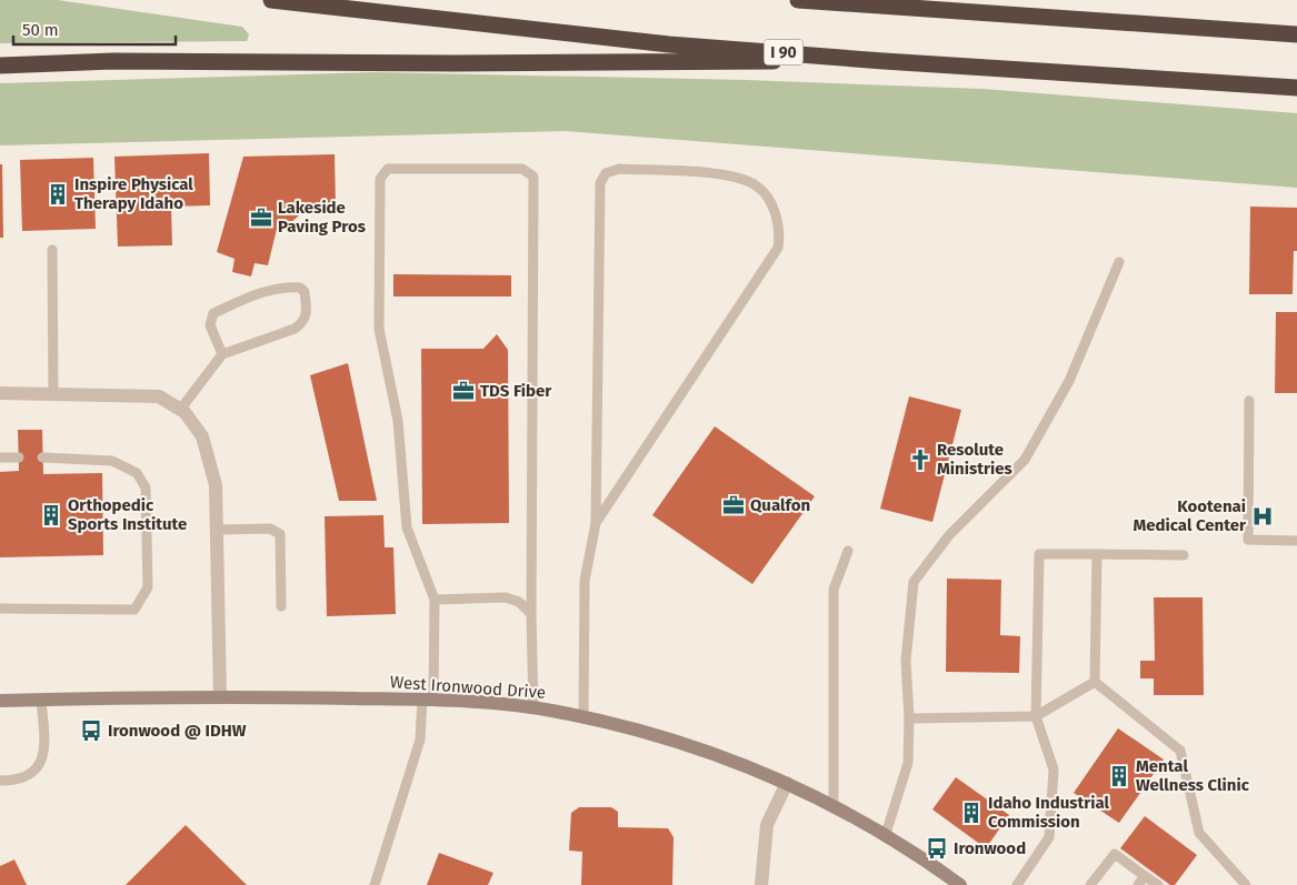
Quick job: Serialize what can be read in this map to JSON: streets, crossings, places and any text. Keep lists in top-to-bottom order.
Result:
{
  "streets": {
    "highway": ["I 90"],
    "street": ["West Ironwood Drive"]
  },
  "places": {
    "building": [
      "Inspire Physical Therapy Idaho",
      "Orthopedic Sports Institute",
      "Mental Wellness Clinic",
      "Idaho Industrial Commission"
    ],
    "office": ["Lakeside Paving Pros", "TDS Fiber", "Qualfon"],
    "church": ["Resolute Ministries"],
    "hospital": ["Kootenai Medical Center"],
    "bus stop": ["Ironwood @ IDHW", "Ironwood"]
  },
  "scale_bar": "50 m"
}
